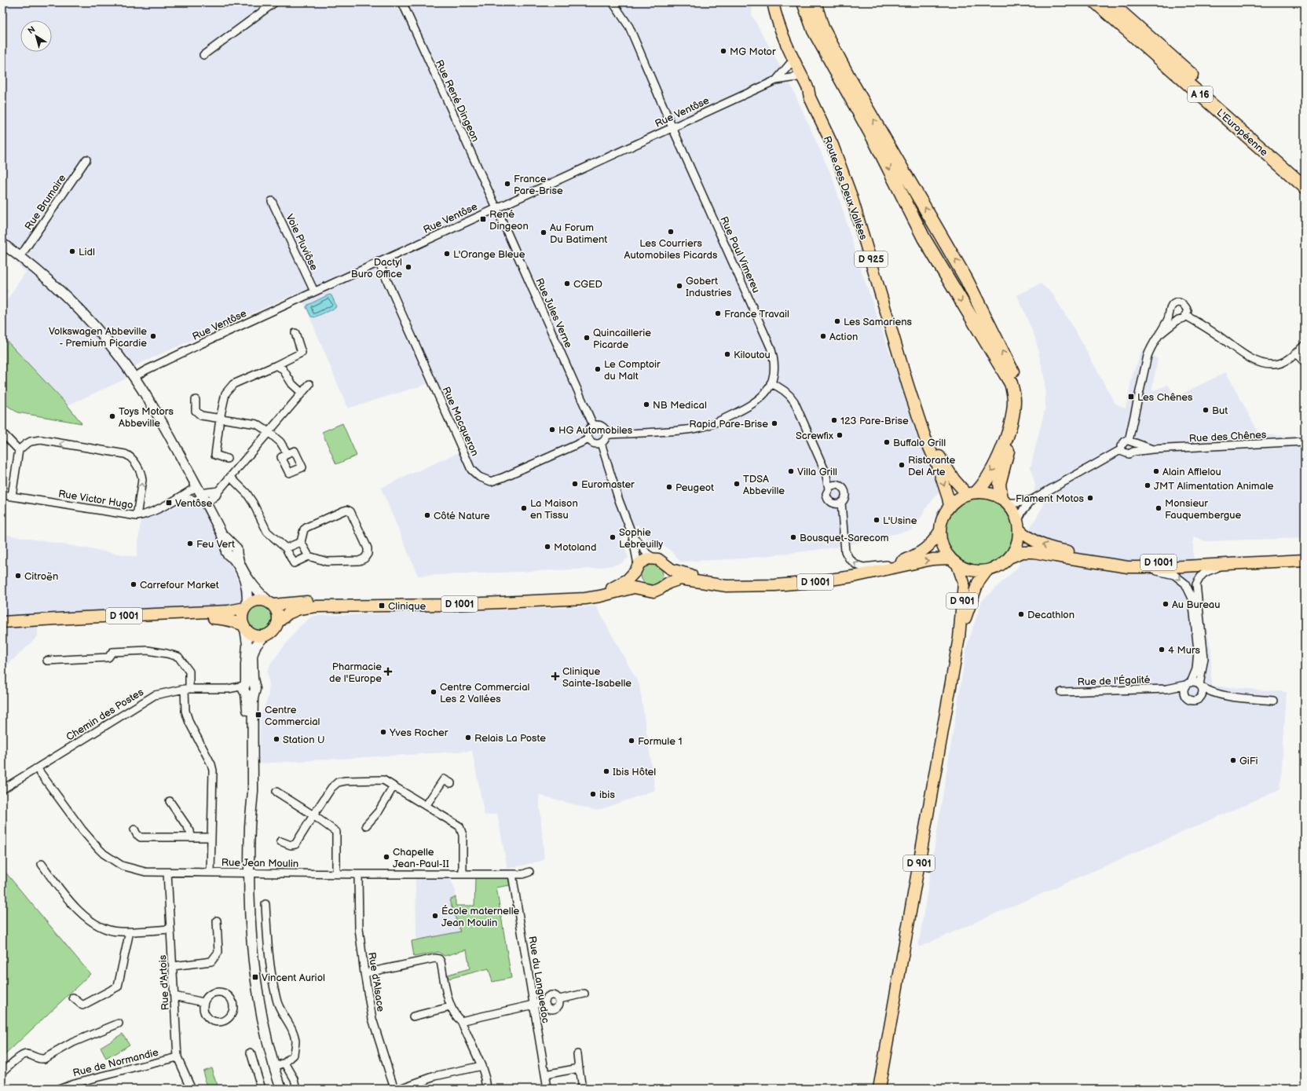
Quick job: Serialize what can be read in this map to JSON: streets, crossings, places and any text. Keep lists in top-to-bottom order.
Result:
{
  "streets": {
    "highway": ["A 16", "L'Européenne"],
    "main road": [
      "Route des Deux Vallées",
      "D 925",
      "D 1001",
      "D 901"
    ],
    "street": [
      "Rue René Dingeon",
      "Rue Ventôse",
      "Rue Brumaire",
      "Voie Pluviôse",
      "Rue Paul Vimereu",
      "Rue Jules Verne",
      "Rue Macqueron",
      "Rue des Chênes",
      "Rue Victor Hugo",
      "Rue de l'Égalité",
      "Chemin des Postes",
      "Rue Jean Moulin",
      "Rue du Languedoc",
      "Rue d'Alsace",
      "Rue d'Artois",
      "Rue de Normandie"
    ]
  },
  "crossings": [
    ["Rue René Dingeon", "Rue Ventôse"],
    ["Rue René Dingeon", "Rue Jules Verne"],
    ["Rue Ventôse", "Route des Deux Vallées"],
    ["Rue Ventôse", "Voie Pluviôse"],
    ["Rue Ventôse", "Rue Paul Vimereu"],
    ["Rue Ventôse", "Rue Jules Verne"],
    ["Rue Ventôse", "Rue Macqueron"],
    ["Route des Deux Vallées", "D 1001"],
    ["Route des Deux Vallées", "D 901"],
    ["Rue Paul Vimereu", "Rue Jules Verne"],
    ["Rue Paul Vimereu", "Rue Macqueron"],
    ["Rue Jules Verne", "Rue Macqueron"],
    ["D 1001", "D 901"],
    ["Chemin des Postes", "Rue Jean Moulin"],
    ["Rue Jean Moulin", "Rue du Languedoc"],
    ["Rue Jean Moulin", "Rue d'Alsace"],
    ["Rue Jean Moulin", "Rue d'Artois"],
    ["Rue d'Artois", "Rue de Normandie"]
  ],
  "places": {
    "other": [
      "MG Motor",
      "France Pare-Brise",
      "Les Courriers Automobiles Picards",
      "Au Forum Du Batiment",
      "Lidl",
      "L'Orange Bleue",
      "Dactyl Buro Office",
      "CGED",
      "Gobert Industries",
      "France Travail",
      "Les Samariens",
      "Volkswagen Abbeville - Premium Picardie",
      "Action",
      "Quincaillerie Picarde",
      "Kiloutou",
      "Le Comptoir du Malt",
      "NB Medical",
      "But",
      "Toys Motors Abbeville",
      "123 Pare-Brise",
      "Rapid Pare-Brise",
      "HG Automobiles",
      "Screwfix",
      "Buffalo Grill",
      "Ristorante Del Arte",
      "Villa Grill",
      "Alain Afflelou",
      "Euromaster",
      "TDSA Abbeville",
      "JMT Alimentation Animale",
      "Peugeot",
      "Flament Motos",
      "La Maison en Tissu",
      "Monsieur Fauquembergue",
      "Côté Nature",
      "L'Usine",
      "Sophie Lebreuilly",
      "Bousquet-Sarecom",
      "Feu Vert",
      "Motoland",
      "Citroën",
      "Carrefour Market",
      "Au Bureau",
      "Decathlon",
      "4 Murs",
      "Centre Commercial Les 2 Vallées",
      "Yves Rocher",
      "Relais La Poste",
      "Station U",
      "Formule 1",
      "GiFi",
      "Ibis Hôtel",
      "ibis",
      "Chapelle Jean-Paul-II",
      "École maternelle Jean Moulin"
    ],
    "transit": [
      "René Dingeon",
      "Les Chênes",
      "Ventôse",
      "Clinique",
      "Centre Commercial",
      "Vincent Auriol"
    ],
    "health": ["Pharmacie de l'Europe", "Clinique Sainte-Isabelle"]
  },
  "north": "top left"
}
